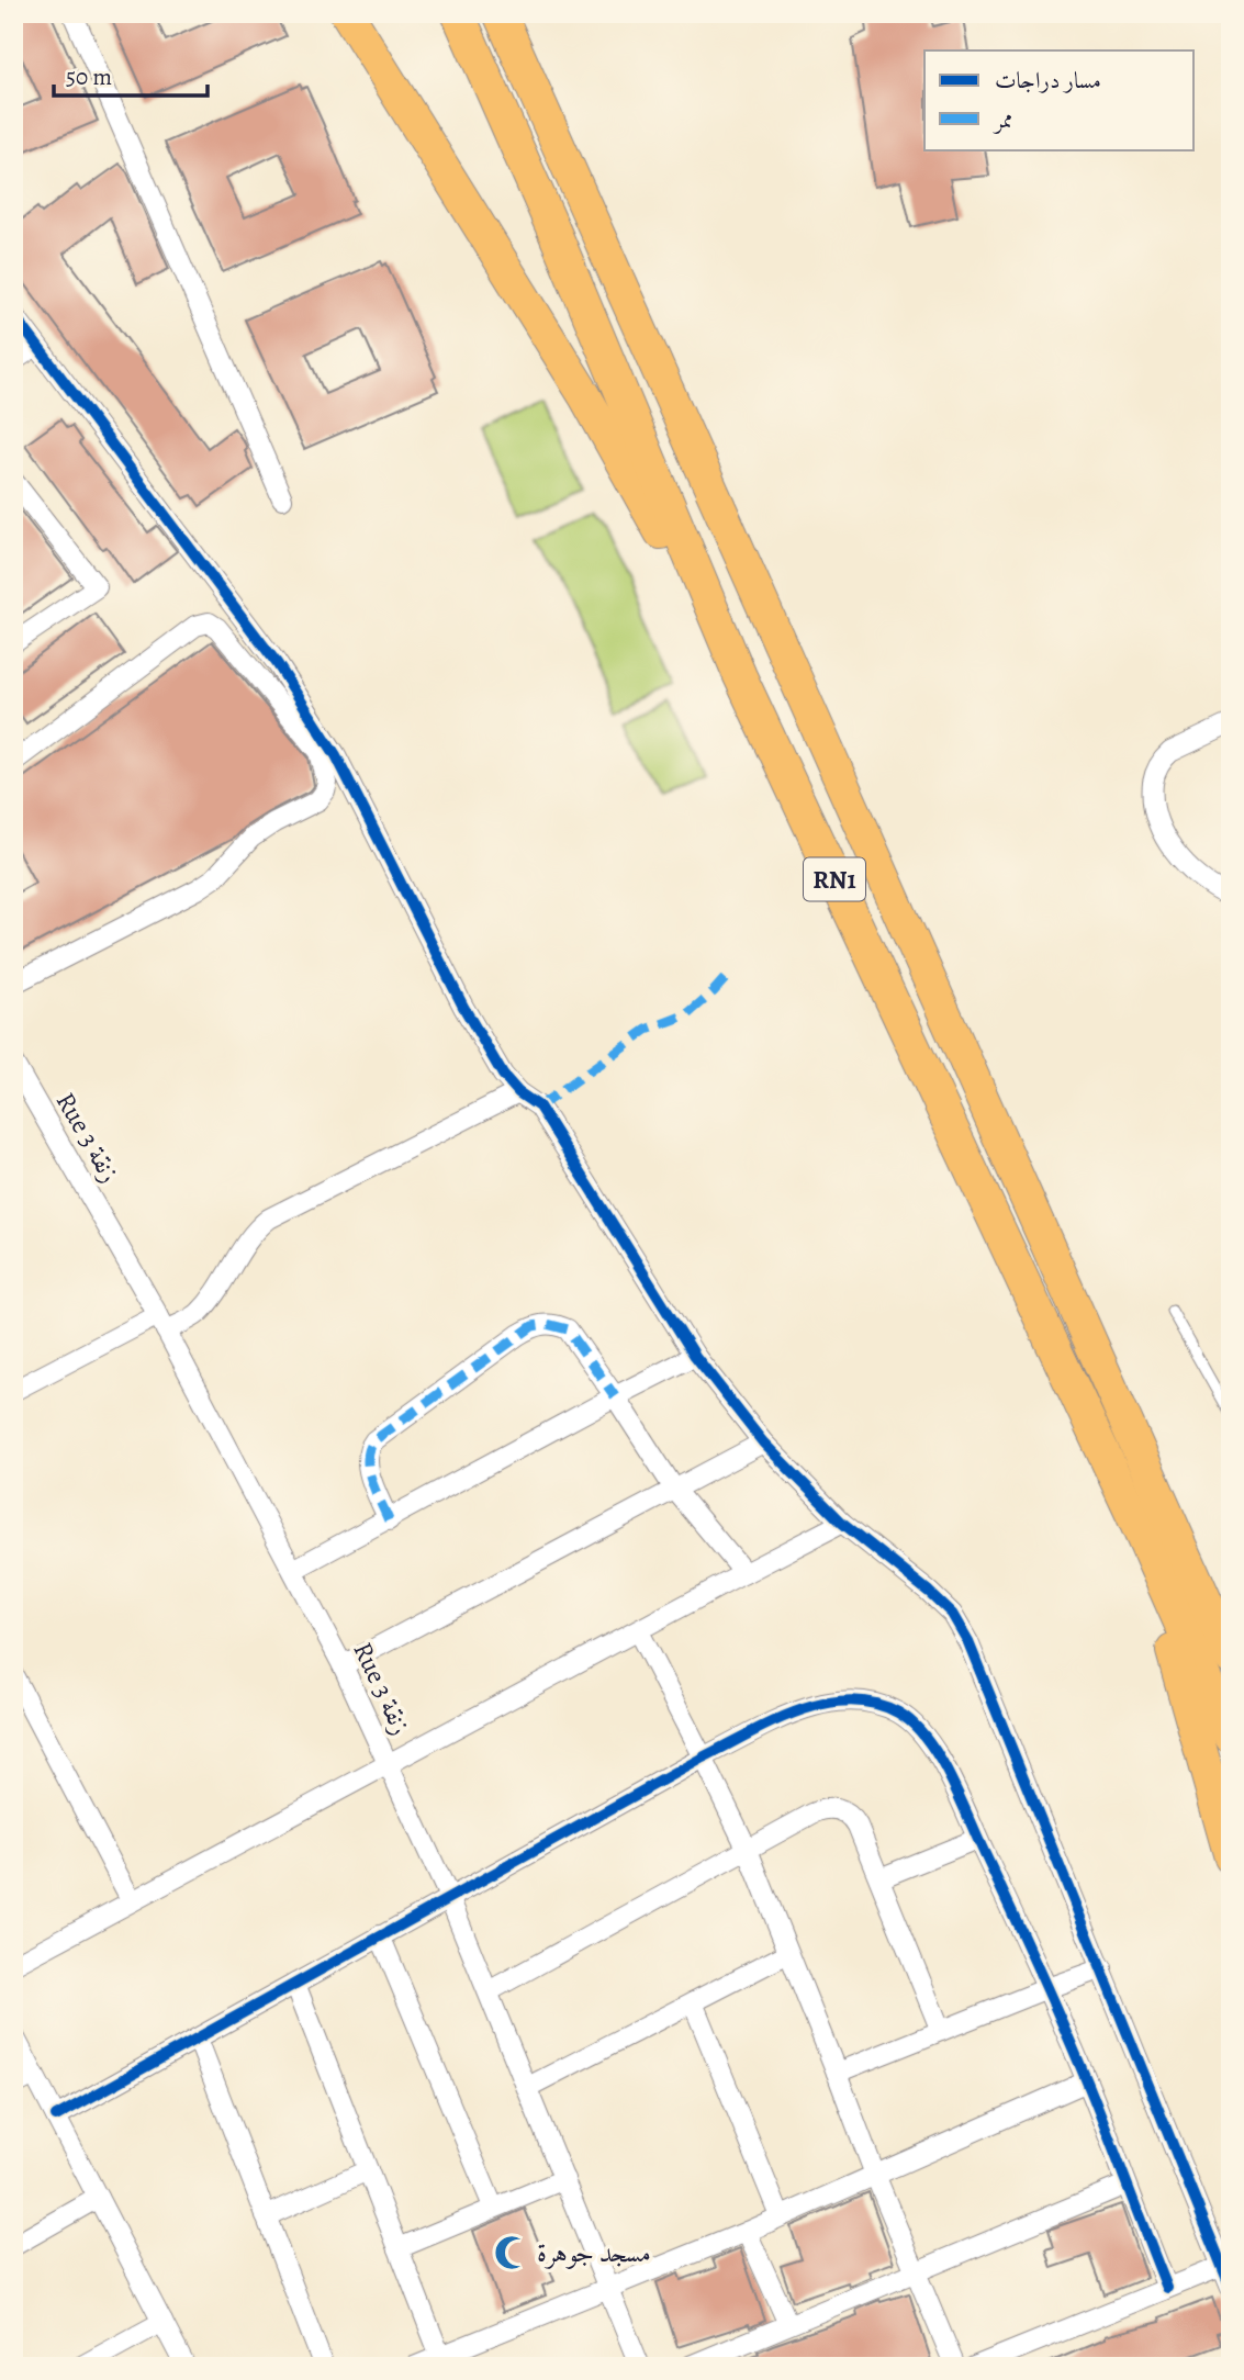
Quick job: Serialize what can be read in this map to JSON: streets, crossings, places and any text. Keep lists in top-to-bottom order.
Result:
{
  "streets": {
    "highway": ["RN1"],
    "street": ["Rue 3 زنقة"]
  },
  "places": {
    "mosque": ["مسجد جوهرة"]
  },
  "legend": ["مسار دراجات", "ممر"],
  "scale_bar": "50 m"
}
